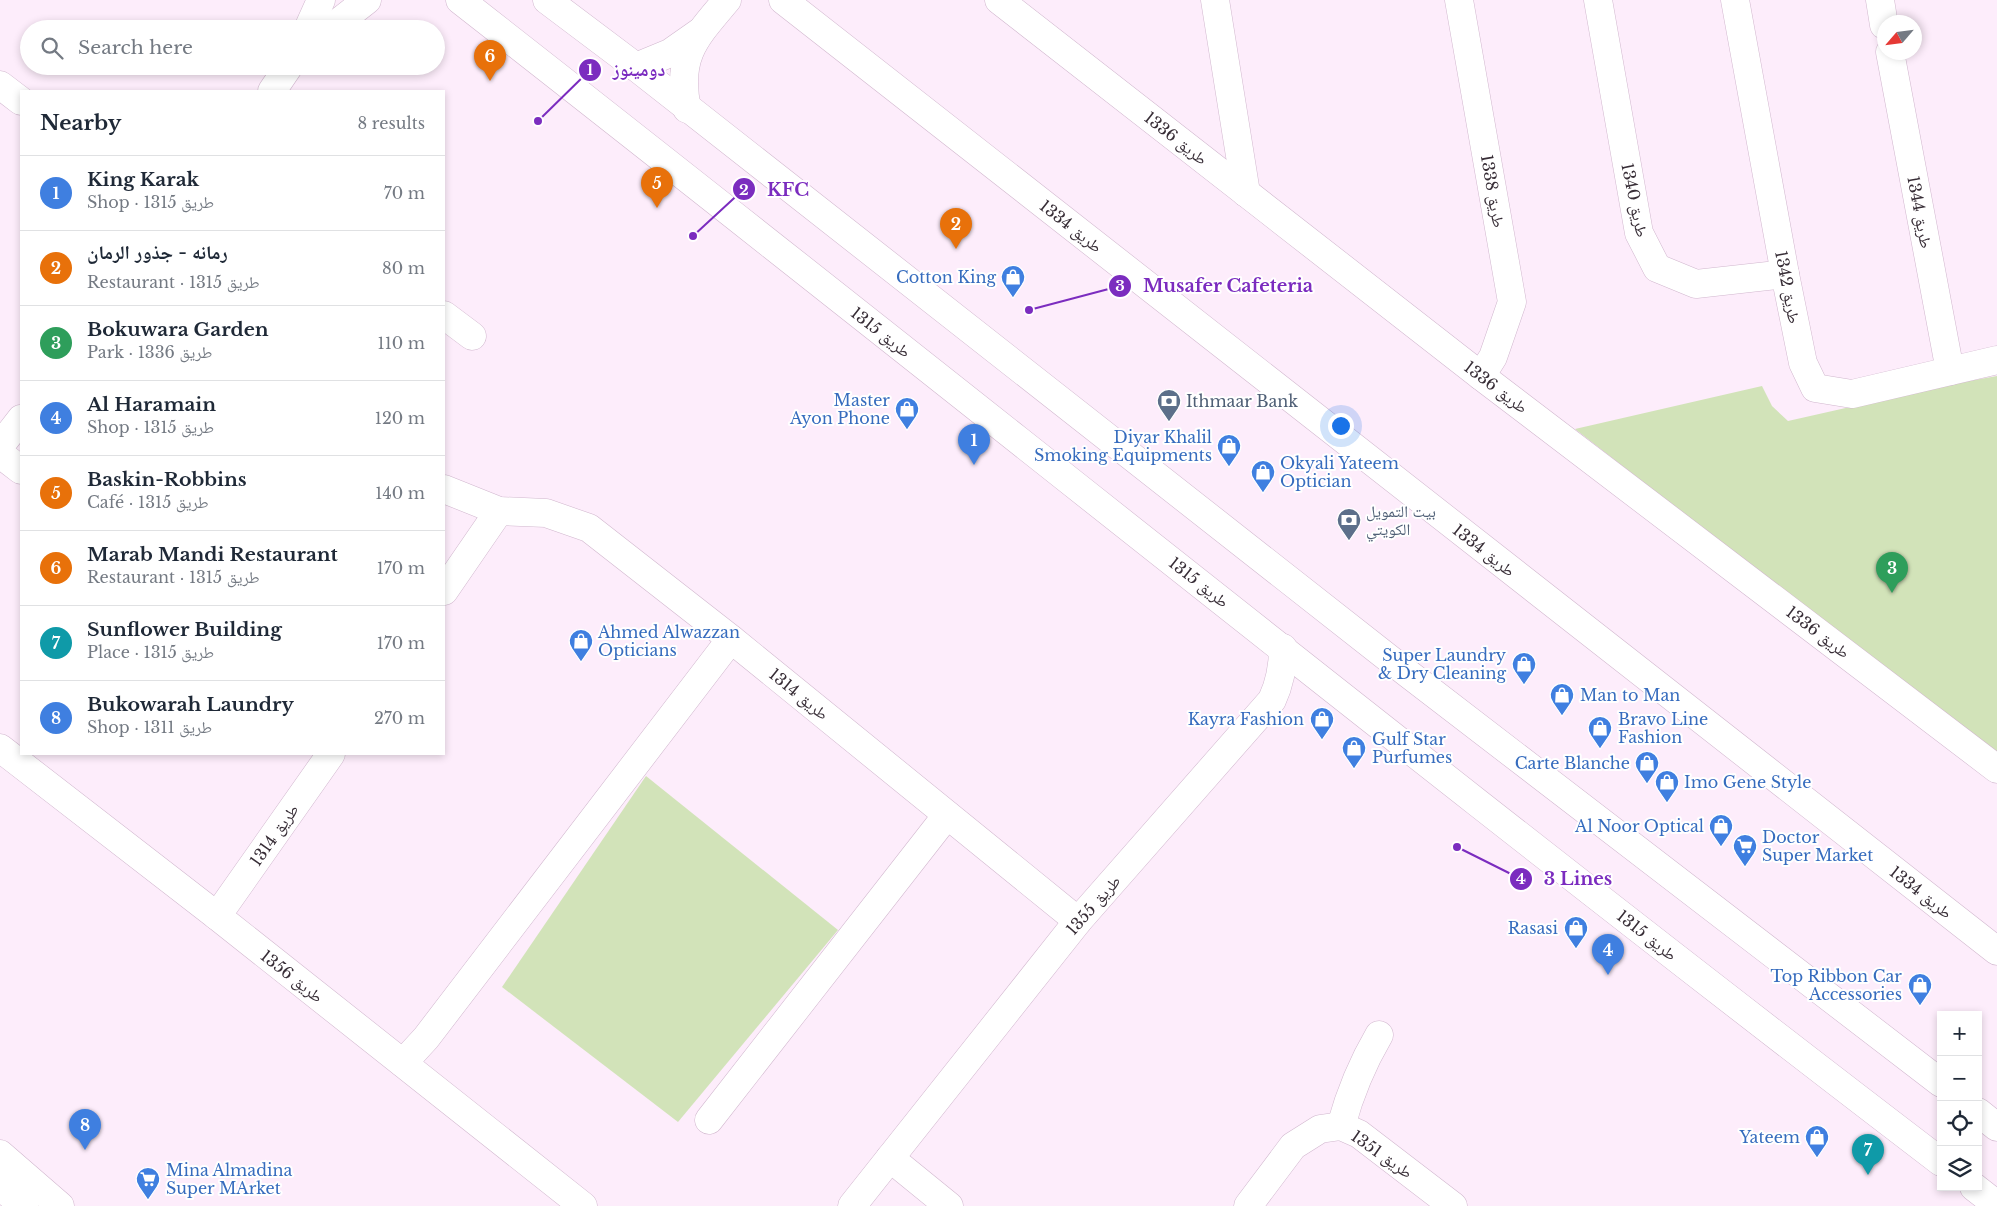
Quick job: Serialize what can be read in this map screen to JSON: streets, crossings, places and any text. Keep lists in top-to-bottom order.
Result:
{
  "streets": {
    "street": [
      "طريق 1336",
      "طريق 1338",
      "طريق 1340",
      "طريق 1344",
      "طريق 1334",
      "طريق 1342",
      "طريق 1315",
      "طريق 1314",
      "طريق 1355",
      "طريق 1356",
      "طريق 1351"
    ]
  },
  "crossings": [
    ["طريق 1336", "طريق 1338"],
    ["طريق 1340", "طريق 1342"],
    ["طريق 1344", "طريق 1342"],
    ["طريق 1315", "طريق 1355"],
    ["طريق 1314", "طريق 1355"],
    ["طريق 1314", "طريق 1356"]
  ],
  "places": {
    "other": [
      "دومينوز",
      "KFC",
      "Musafer Cafeteria",
      "3 Lines"
    ],
    "shop": [
      "Cotton King",
      "Master Ayon Phone",
      "Diyar Khalil Smoking Equipments",
      "Okyali Yateem Optician",
      "Ahmed Alwazzan Opticians",
      "Super Laundry & Dry Cleaning",
      "Man to Man",
      "Kayra Fashion",
      "Bravo Line Fashion",
      "Gulf Star Purfumes",
      "Carte Blanche",
      "Imo Gene Style",
      "Al Noor Optical",
      "Rasasi",
      "Top Ribbon Car Accessories",
      "Yateem"
    ],
    "bank": ["Ithmaar Bank", "بيت التمويل الكويتي"],
    "supermarket": ["Doctor Super Market", "Mina Almadina Super MArket"]
  },
  "north": "bottom left",
  "page": {
    "search": "Search here",
    "pins": [
      "6",
      "5",
      "2",
      "1",
      "3",
      "4",
      "8",
      "7"
    ],
    "heading": ["Nearby", "8 results"],
    "list": [
      {
        "mark": "1",
        "name": "King Karak",
        "note": "Shop · طريق 1315",
        "value": "70 m"
      },
      {
        "mark": "2",
        "name": "رمانه - جذور الرمان",
        "note": "Restaurant · طريق 1315",
        "value": "80 m"
      },
      {
        "mark": "3",
        "name": "Bokuwara Garden",
        "note": "Park · طريق 1336",
        "value": "110 m"
      },
      {
        "mark": "4",
        "name": "Al Haramain",
        "note": "Shop · طريق 1315",
        "value": "120 m"
      },
      {
        "mark": "5",
        "name": "Baskin-Robbins",
        "note": "Café · طريق 1315",
        "value": "140 m"
      },
      {
        "mark": "6",
        "name": "Marab Mandi Restaurant",
        "note": "Restaurant · طريق 1315",
        "value": "170 m"
      },
      {
        "mark": "7",
        "name": "Sunflower Building",
        "note": "Place · طريق 1315",
        "value": "170 m"
      },
      {
        "mark": "8",
        "name": "Bukowarah Laundry",
        "note": "Shop · طريق 1311",
        "value": "270 m"
      }
    ],
    "map_buttons": ["+", "−"]
  }
}
